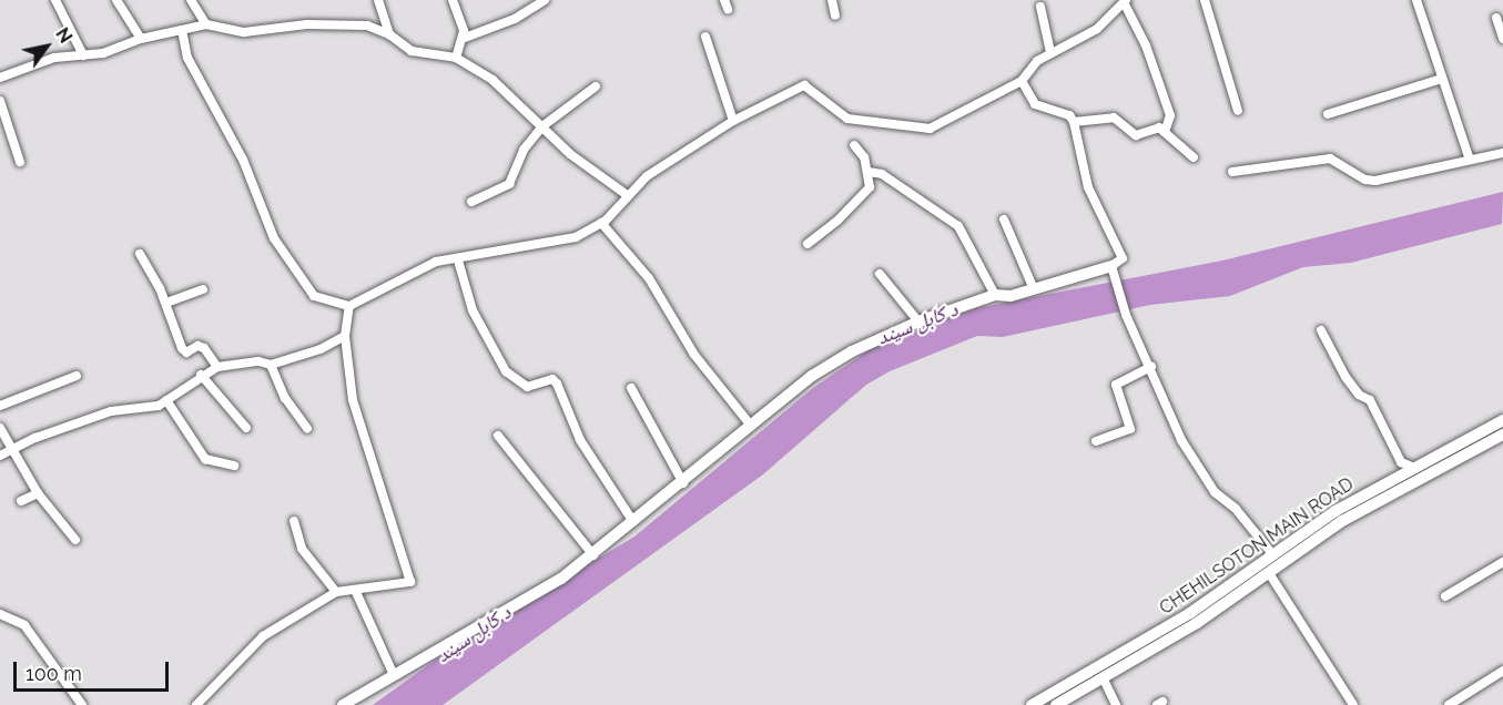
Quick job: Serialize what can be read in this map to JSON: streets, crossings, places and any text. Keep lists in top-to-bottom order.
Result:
{
  "streets": {
    "main road": ["CHEHILSOTON MAIN ROAD"]
  },
  "water": ["د کابل سيند"],
  "scale_bar": "100 m",
  "north": "top right"
}
